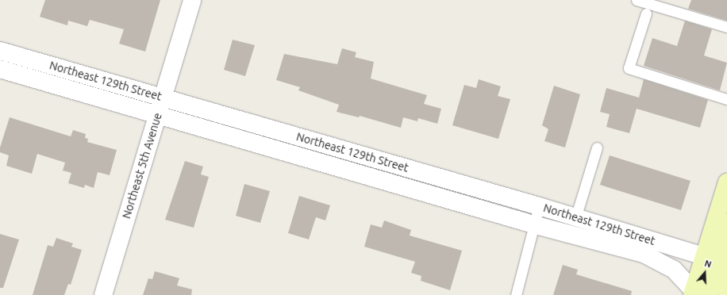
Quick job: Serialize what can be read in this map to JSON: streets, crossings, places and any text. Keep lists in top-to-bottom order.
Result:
{
  "streets": {
    "street": ["Northeast 129th Street", "Northeast 5th Avenue"]
  },
  "crossings": [
    ["Northeast 129th Street", "Northeast 5th Avenue"]
  ],
  "north": "top"
}
